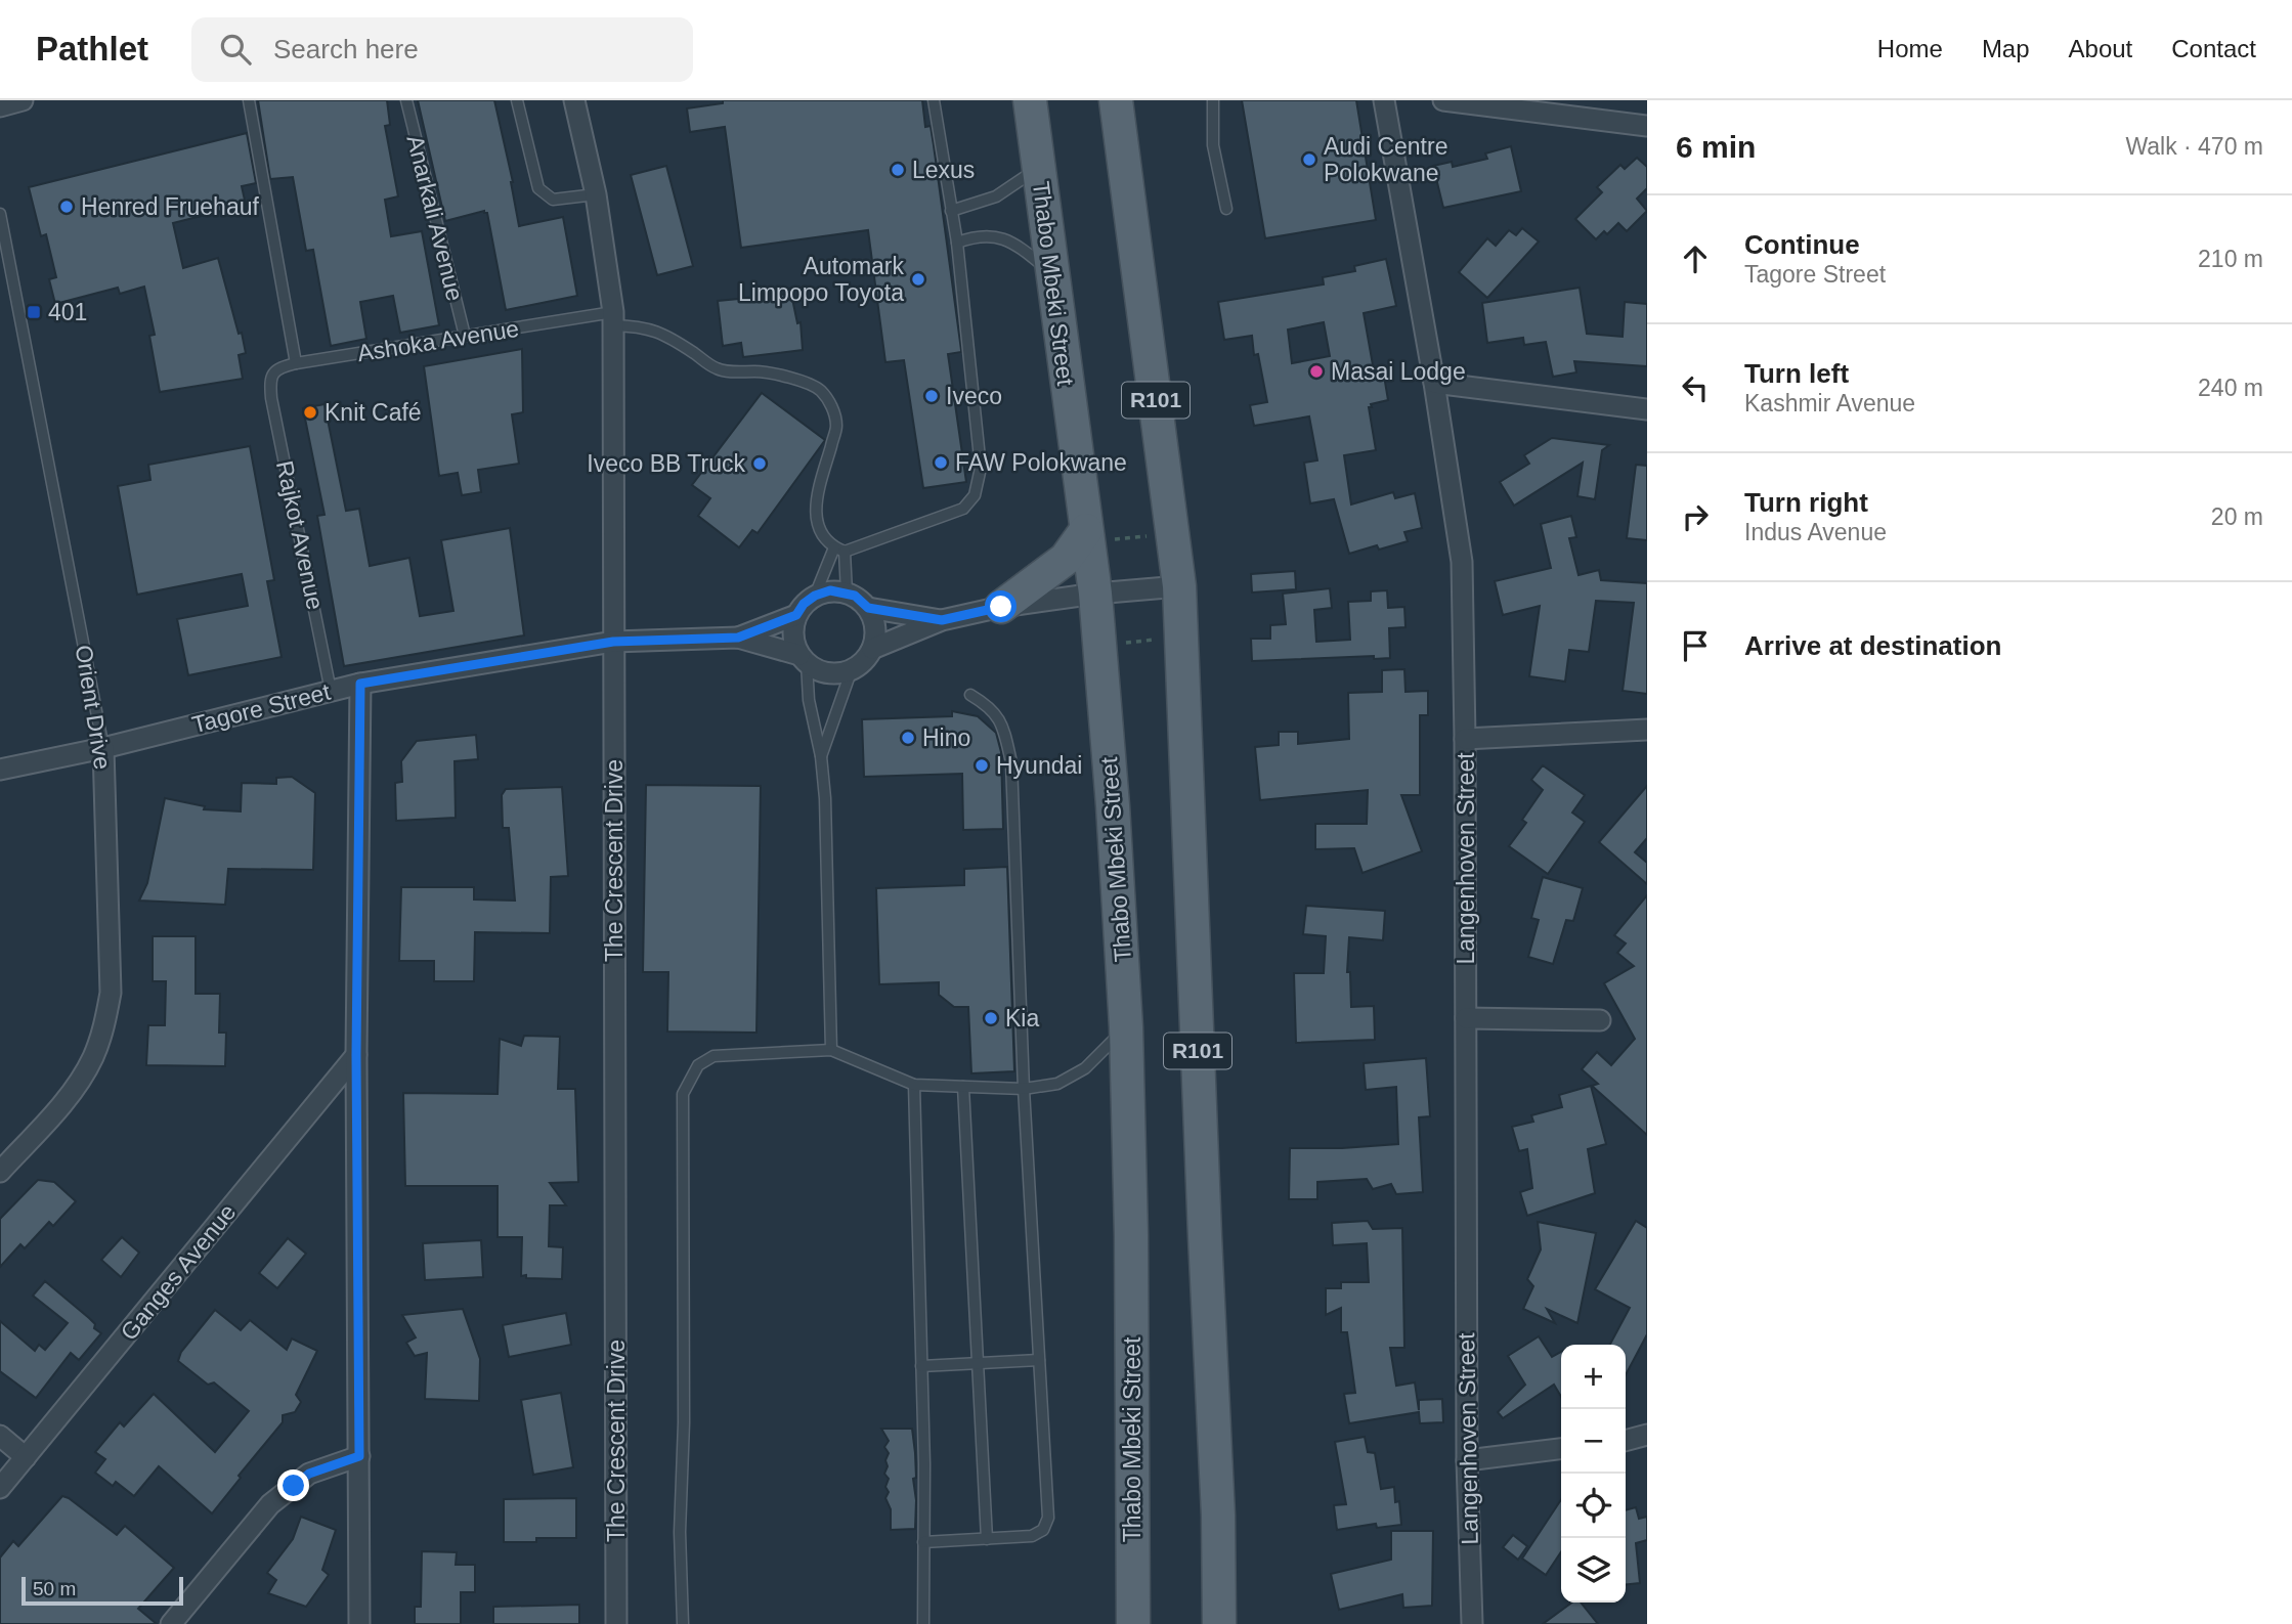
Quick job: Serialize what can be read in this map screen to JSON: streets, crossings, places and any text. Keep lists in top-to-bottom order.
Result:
{
  "streets": {
    "main road": ["Thabo Mbeki Street", "R101"],
    "street": [
      "Orient Drive",
      "Tagore Street",
      "Langenhoven Street",
      "The Crescent Drive",
      "Ganges Avenue"
    ],
    "lane": ["Anarkali Avenue", "Ashoka Avenue", "Rajkot Avenue"]
  },
  "crossings": [
    ["Anarkali Avenue", "Ashoka Avenue"],
    ["Ashoka Avenue", "Rajkot Avenue"],
    ["Ashoka Avenue", "The Crescent Drive"],
    ["Rajkot Avenue", "Tagore Street"],
    ["Orient Drive", "Tagore Street"],
    ["Tagore Street", "The Crescent Drive"]
  ],
  "places": {
    "other": [
      "Audi Centre Polokwane",
      "Lexus",
      "Henred Fruehauf",
      "Automark Limpopo Toyota",
      "Masai Lodge",
      "Iveco",
      "Knit Café",
      "FAW Polokwane",
      "Iveco BB Truck",
      "Hino",
      "Hyundai",
      "Kia"
    ],
    "transit": ["401"]
  },
  "scale_bar": "50 m",
  "page": {
    "header": "Pathlet",
    "search": "Search here",
    "nav": [
      "Home",
      "Map",
      "About",
      "Contact"
    ],
    "heading": ["6 min", "Walk · 470 m"],
    "list": [
      ["Continue", "Tagore Street", "210 m"],
      ["Turn left", "Kashmir Avenue", "240 m"],
      ["Turn right", "Indus Avenue", "20 m"],
      "Arrive at destination"
    ],
    "map_buttons": ["+", "−"],
    "scale": "50 m"
  }
}
